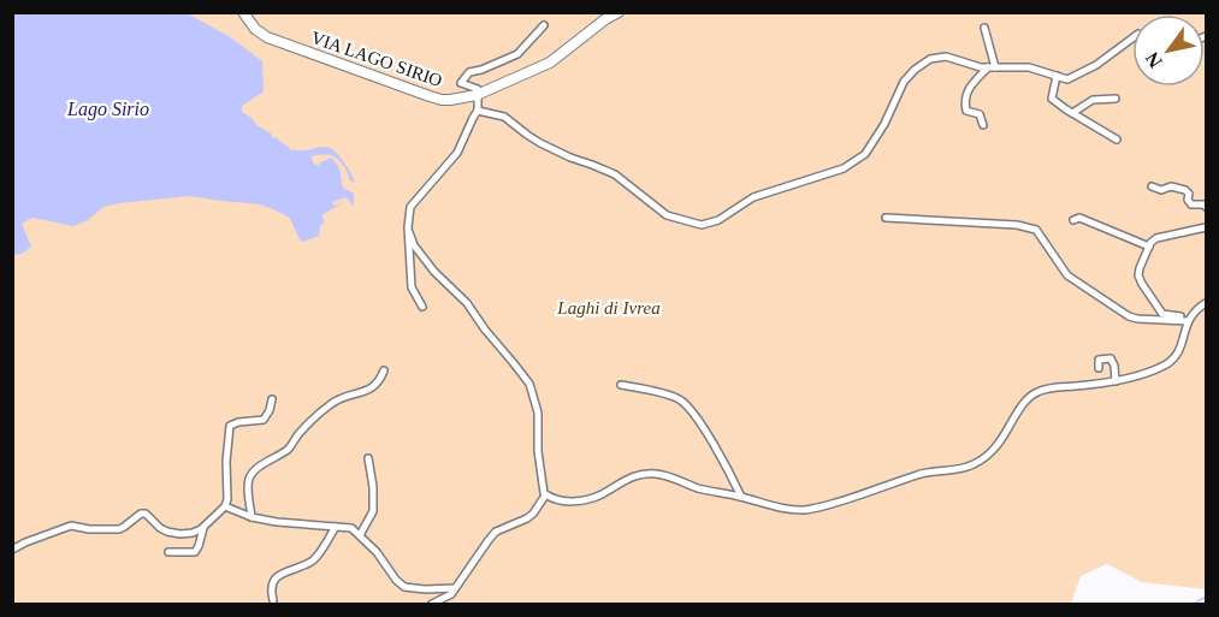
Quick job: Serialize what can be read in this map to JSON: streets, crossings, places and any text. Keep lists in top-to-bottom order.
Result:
{
  "streets": {
    "main road": ["VIA LAGO SIRIO"]
  },
  "water": ["Lago Sirio"],
  "parks": ["Laghi di Ivrea"],
  "north": "bottom left"
}
